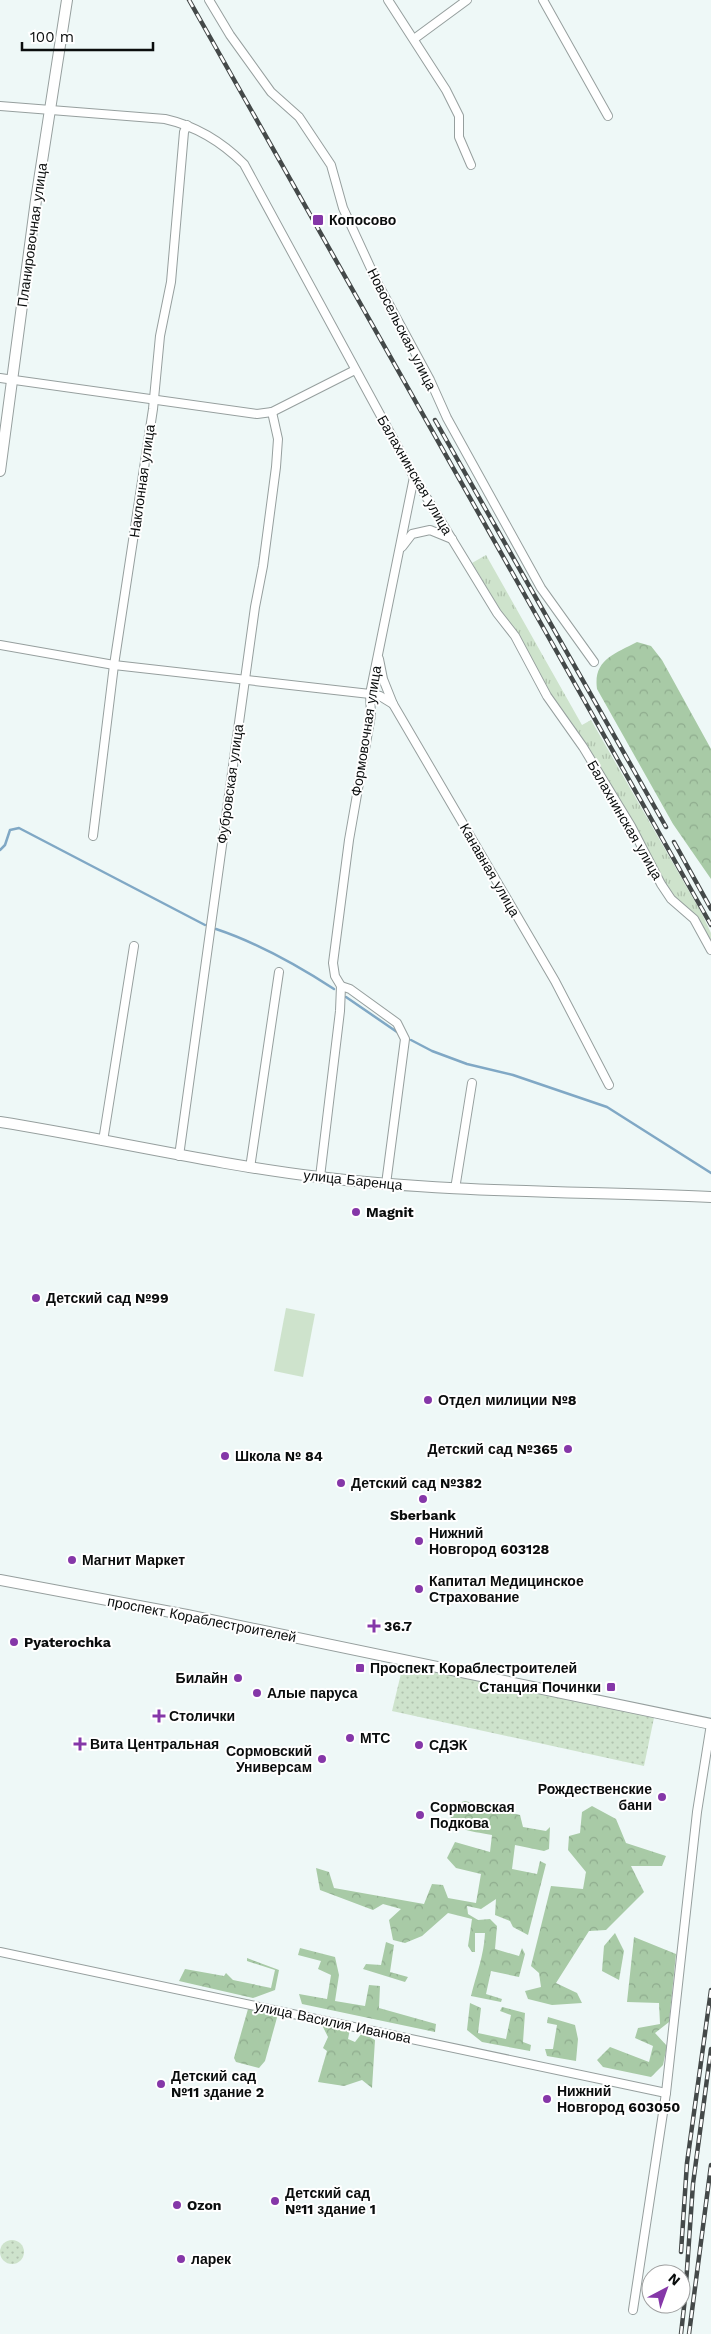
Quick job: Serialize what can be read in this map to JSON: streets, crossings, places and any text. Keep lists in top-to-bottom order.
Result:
{
  "streets": {
    "street": [
      "Планировочная улица",
      "Новосельская улица",
      "Балахнинская улица",
      "Наклонная улица",
      "Формовочная улица",
      "Фубровская улица",
      "Канавная улица",
      "улица Баренца",
      "проспект Кораблестроителей",
      "улица Василия Иванова"
    ]
  },
  "crossings": [
    ["Планировочная улица", "Балахнинская улица"],
    ["Балахнинская улица", "Наклонная улица"],
    ["Балахнинская улица", "Формовочная улица"],
    ["Формовочная улица", "Канавная улица"],
    ["Формовочная улица", "улица Баренца"],
    ["Фубровская улица", "улица Баренца"]
  ],
  "places": {
    "transit": ["Копосово", "Проспект Кораблестроителей", "Станция Починки"],
    "other": [
      "Magnit",
      "Детский сад №99",
      "Отдел милиции №8",
      "Детский сад №365",
      "Школа № 84",
      "Детский сад №382",
      "Sberbank",
      "Нижний Новгород 603128",
      "Магнит Маркет",
      "Капитал Медицинское Страхование",
      "Pyaterochka",
      "Билайн",
      "Алые паруса",
      "МТС",
      "СДЭК",
      "Сормовский Универсам",
      "Рождественские бани",
      "Сормовская Подкова",
      "Детский сад №11 здание 2",
      "Нижний Новгород 603050",
      "Детский сад №11 здание 1",
      "Ozon",
      "ларек"
    ],
    "health": ["36.7", "Столички", "Вита Центральная"]
  },
  "scale_bar": "100 m",
  "north": "top right"
}
